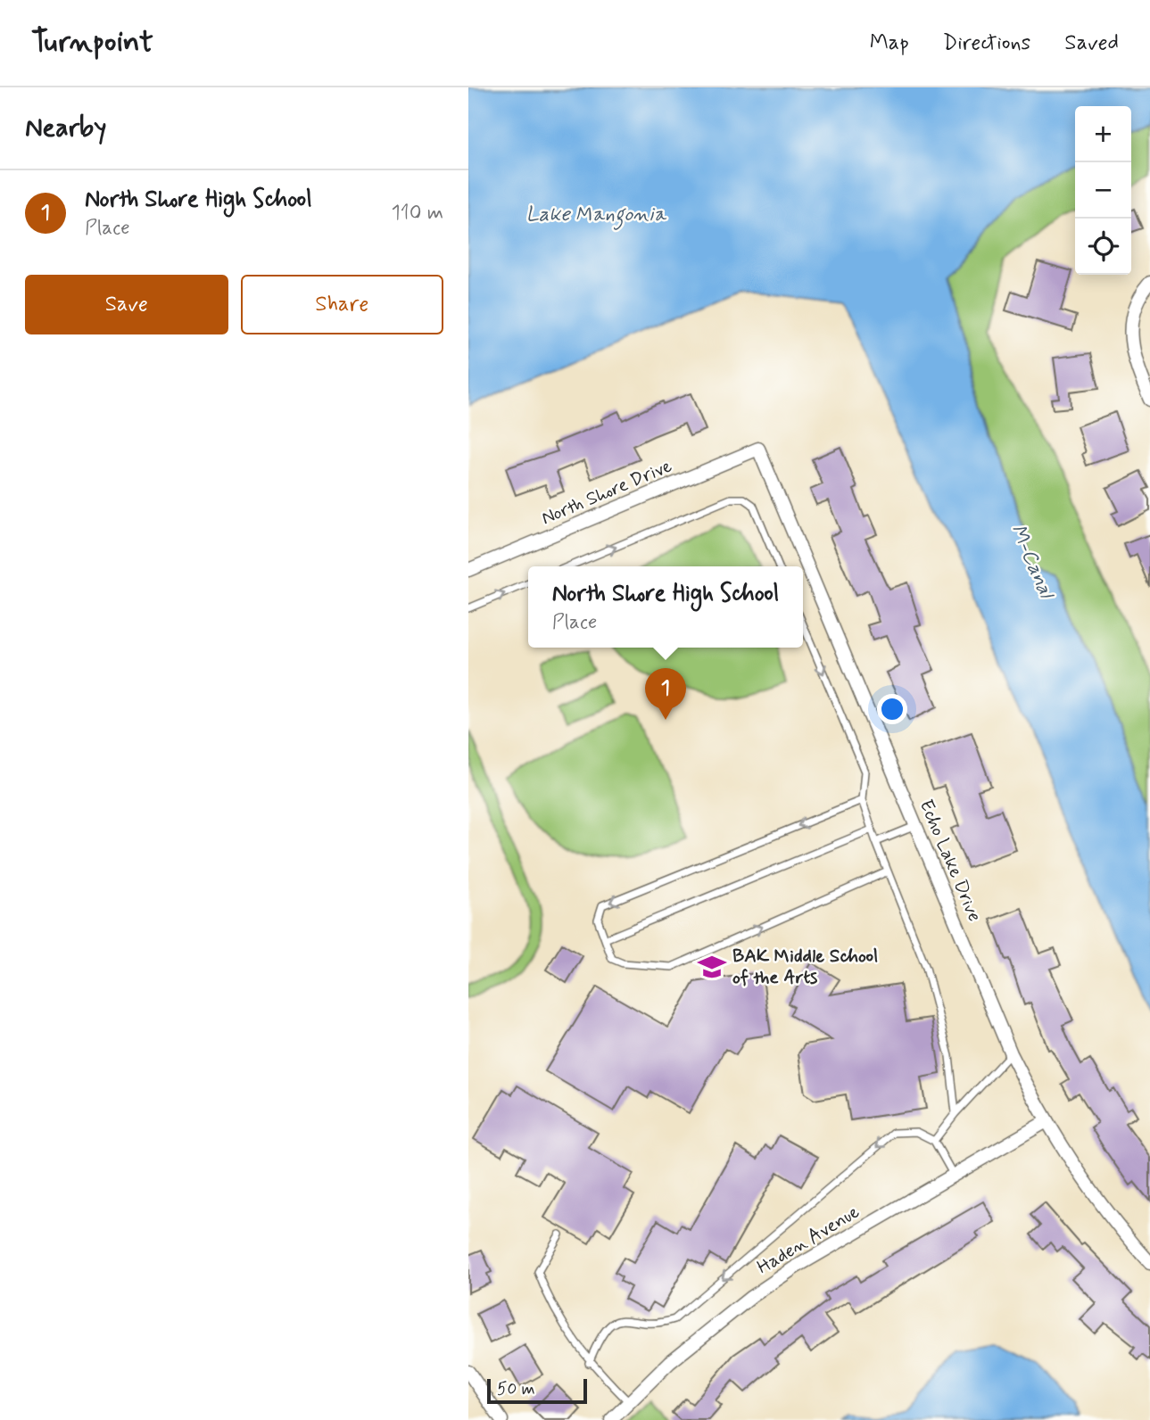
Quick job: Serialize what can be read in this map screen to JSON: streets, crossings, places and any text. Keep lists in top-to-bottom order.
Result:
{
  "streets": {
    "street": ["North Shore Drive", "Echo Lake Drive", "Haden Avenue"]
  },
  "crossings": [
    ["North Shore Drive", "Echo Lake Drive"],
    ["Echo Lake Drive", "Haden Avenue"]
  ],
  "water": ["Lake Mangonia", "M-Canal"],
  "places": {
    "school or university": ["BAK Middle School of the Arts"]
  },
  "scale_bar": "50 m",
  "page": {
    "header": "Turnpoint",
    "nav": ["Map", "Directions", "Saved"],
    "heading": "Nearby",
    "map_buttons": ["+", "−"],
    "list": [
      {
        "mark": "1",
        "name": "North Shore High School",
        "note": "Place",
        "value": "110 m"
      }
    ],
    "buttons": ["Save", "Share"],
    "popup": ["North Shore High School", "Place"],
    "pins": "1",
    "scale": "50 m"
  }
}
